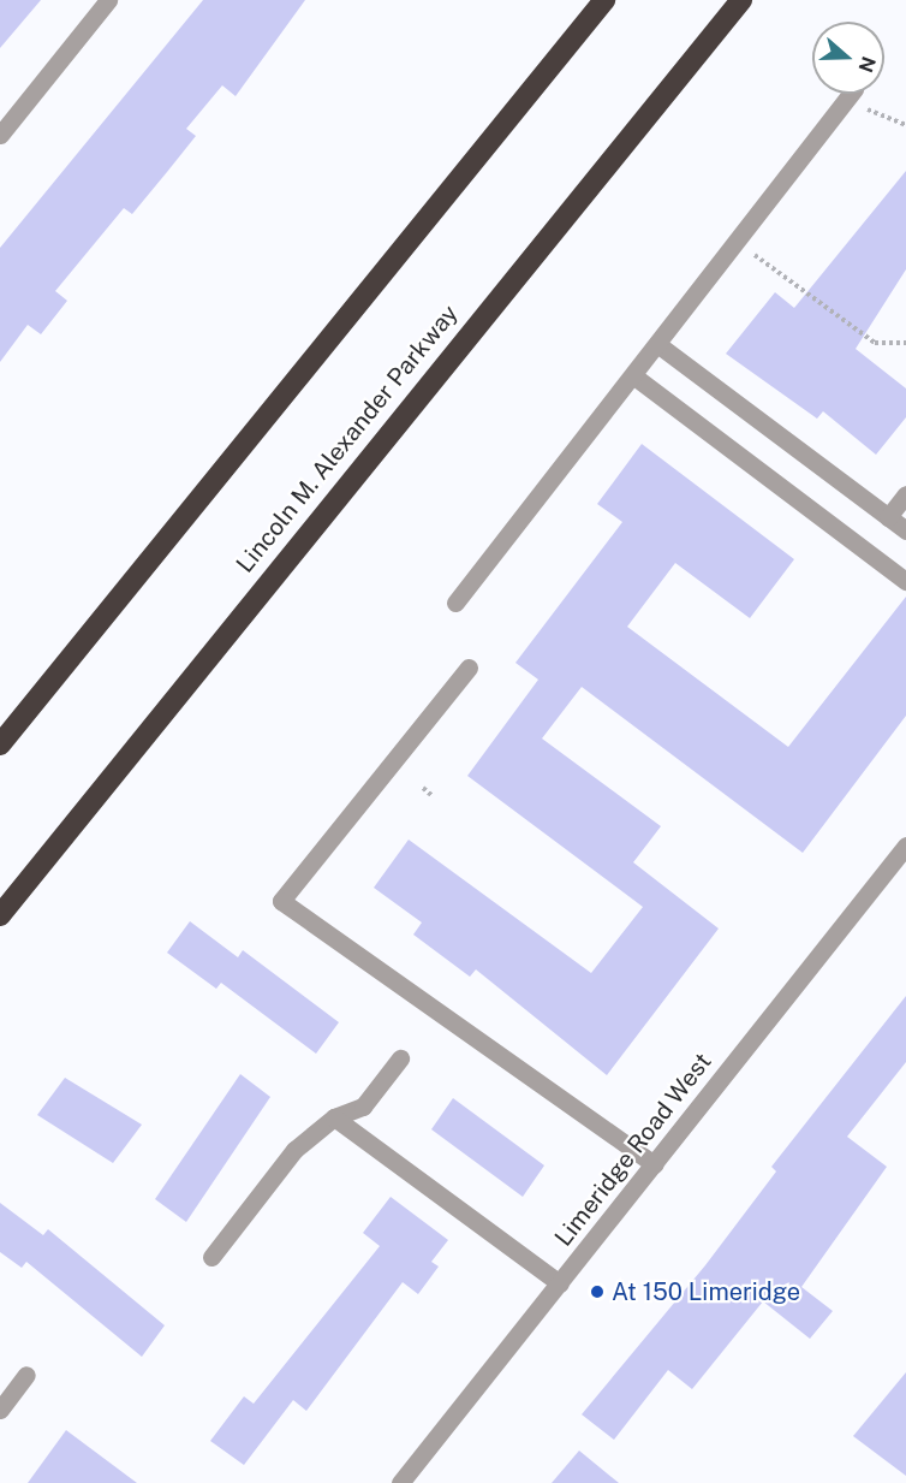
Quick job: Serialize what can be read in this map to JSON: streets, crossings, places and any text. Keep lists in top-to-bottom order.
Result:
{
  "streets": {
    "highway": ["Lincoln M. Alexander Parkway"],
    "street": ["Limeridge Road West"]
  },
  "places": ["At 150 Limeridge"],
  "north": "right"
}
